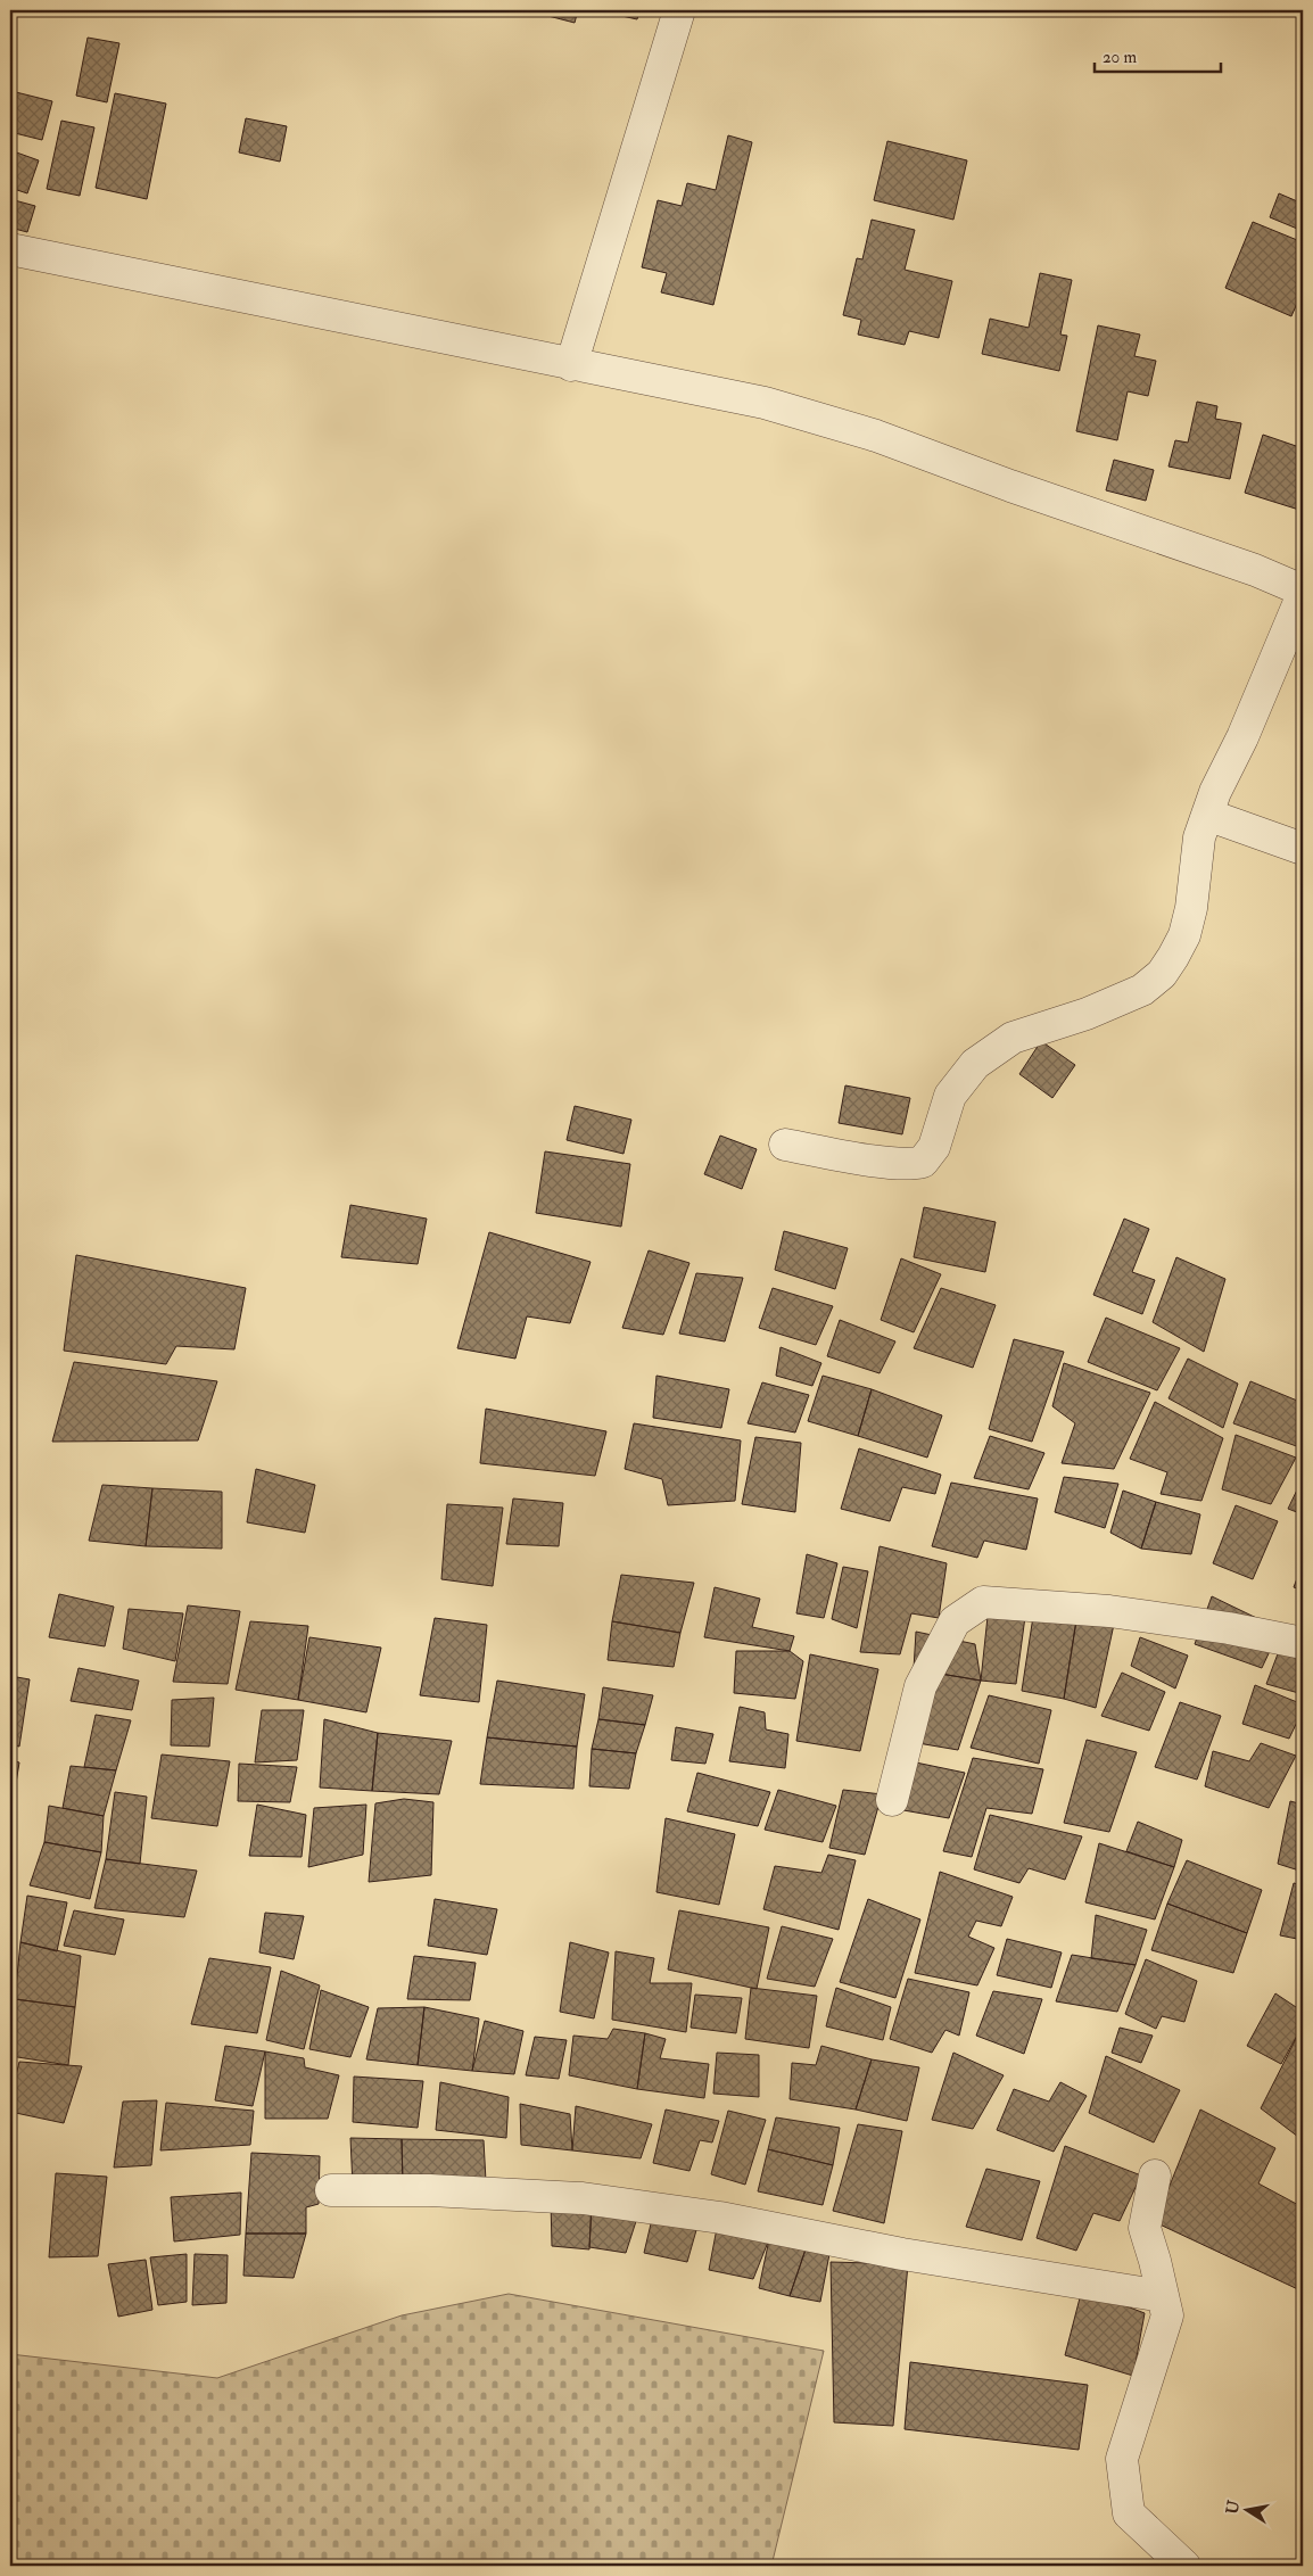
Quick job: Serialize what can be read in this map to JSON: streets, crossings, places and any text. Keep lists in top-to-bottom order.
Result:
{
  "scale_bar": "20 m",
  "north": "left"
}
